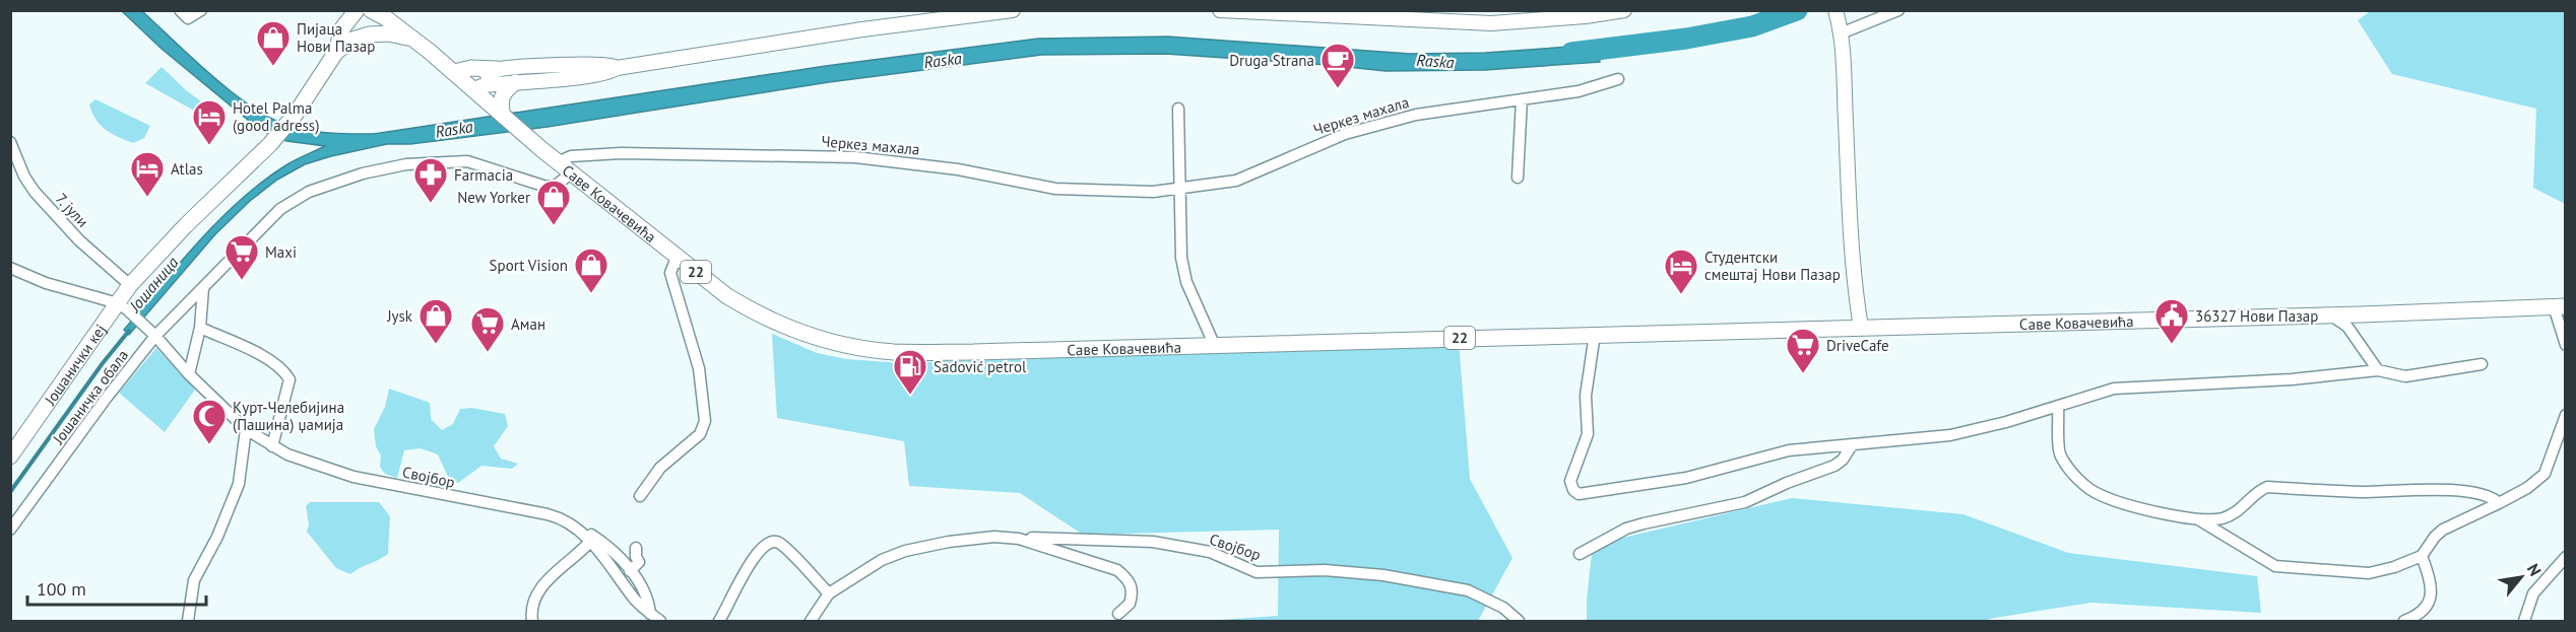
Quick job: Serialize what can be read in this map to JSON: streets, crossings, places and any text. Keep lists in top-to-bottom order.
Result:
{
  "streets": {
    "main road": ["Саве Ковачевића", "22", "Јошанички кеј"],
    "street": [
      "Черкез махала",
      "7. јули",
      "Јошаничка обала",
      "Својбор"
    ]
  },
  "crossings": [
    ["Черкез махала", "Саве Ковачевића"],
    ["Саве Ковачевића", "22"],
    ["7. јули", "Јошанички кеј"],
    ["22", "Јошанички кеј"],
    ["Јошанички кеј", "Својбор"],
    ["Јошаничка обала", "Својбор"]
  ],
  "water": ["Raska", "Јошаница"],
  "places": {
    "shop": [
      "Пијаца Нови Пазар",
      "New Yorker",
      "Sport Vision",
      "Jysk"
    ],
    "cafe": ["Druga Strana"],
    "hotel": ["Hotel Palma (good adress)", "Atlas", "Студентски смештај Нови Пазар"],
    "pharmacy": ["Farmacia"],
    "supermarket": ["Maxi", "Аман", "DriveCafe"],
    "public building": ["36327 Нови Пазар"],
    "fuel station": ["Sadović petrol"],
    "mosque": ["Курт-Челебијина (Пашина) џамија"]
  },
  "scale_bar": "100 m",
  "north": "top right"
}
